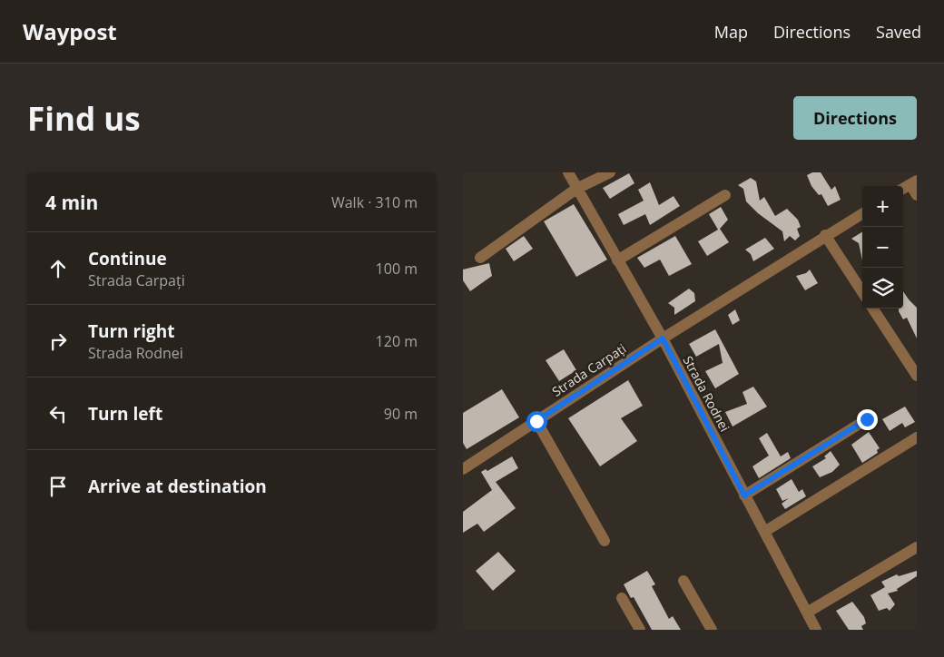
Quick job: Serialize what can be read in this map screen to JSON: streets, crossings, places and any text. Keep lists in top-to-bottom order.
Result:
{
  "streets": {
    "street": ["Strada Carpați", "Strada Rodnei"]
  },
  "crossings": [
    ["Strada Carpați", "Strada Rodnei"]
  ],
  "page": {
    "header": "Waypost",
    "nav": ["Map", "Directions", "Saved"],
    "buttons": "Directions",
    "title": "Find us",
    "heading": ["4 min", "Walk · 310 m"],
    "map_buttons": ["+", "−"],
    "list": [
      ["Continue", "Strada Carpați", "100 m"],
      ["Turn right", "Strada Rodnei", "120 m"],
      ["Turn left", "90 m"],
      "Arrive at destination"
    ]
  }
}
